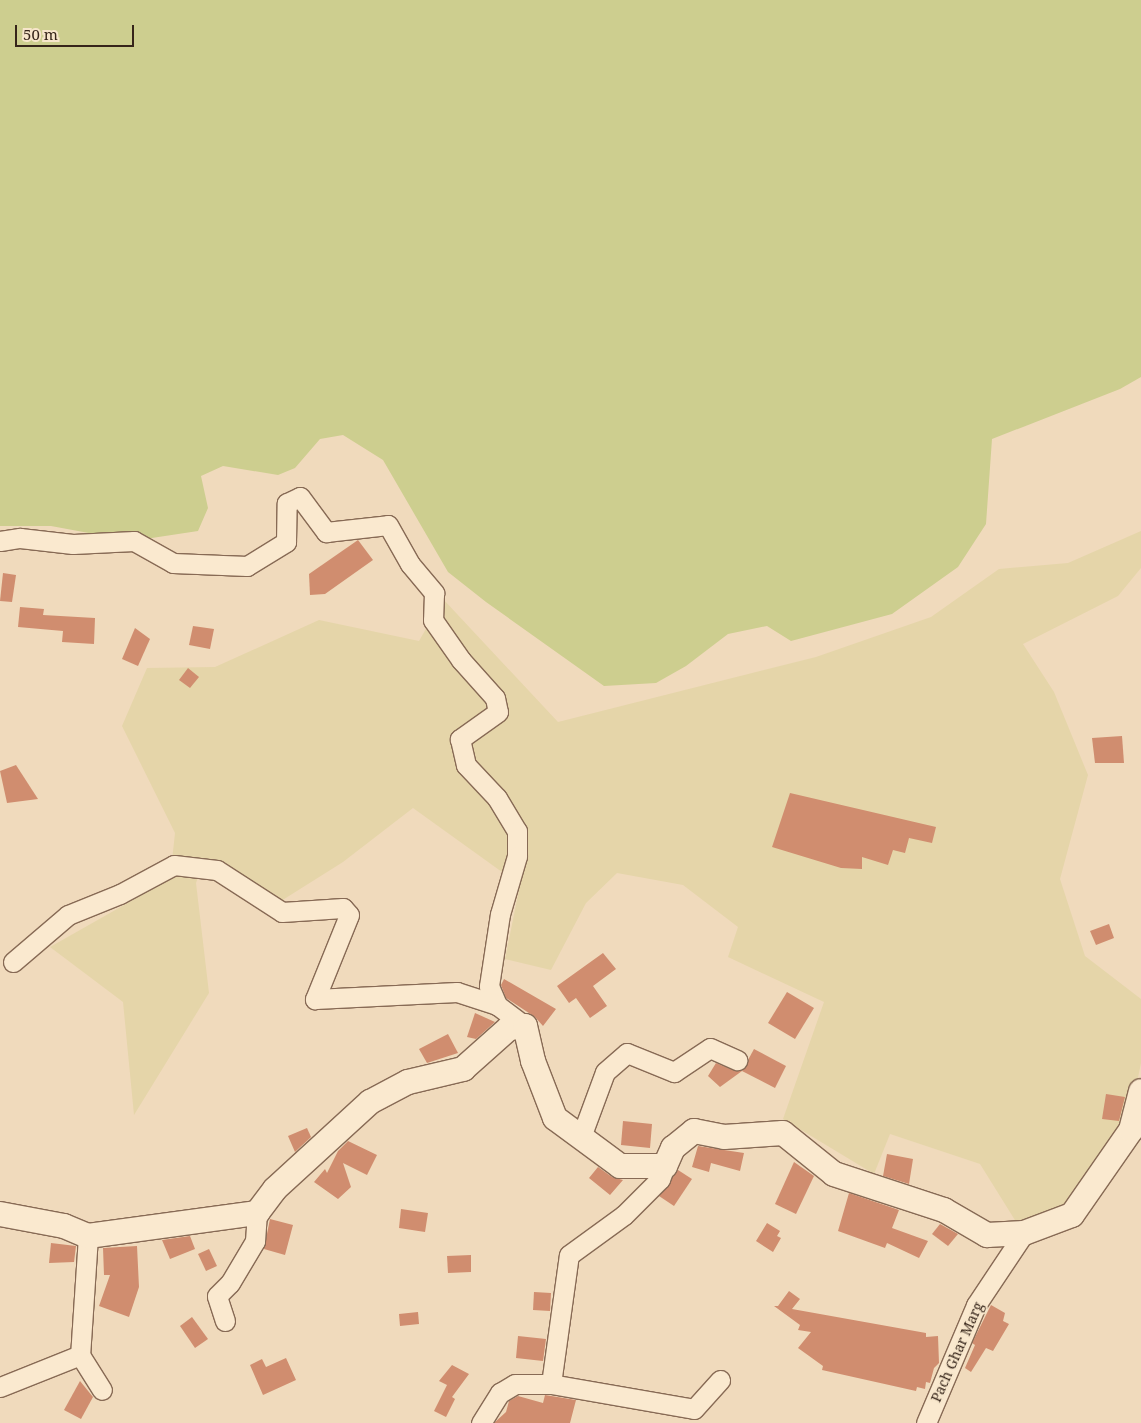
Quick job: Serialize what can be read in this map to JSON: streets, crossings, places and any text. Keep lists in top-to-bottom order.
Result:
{
  "streets": {
    "street": ["Pach Ghar Marg"]
  },
  "scale_bar": "50 m"
}
